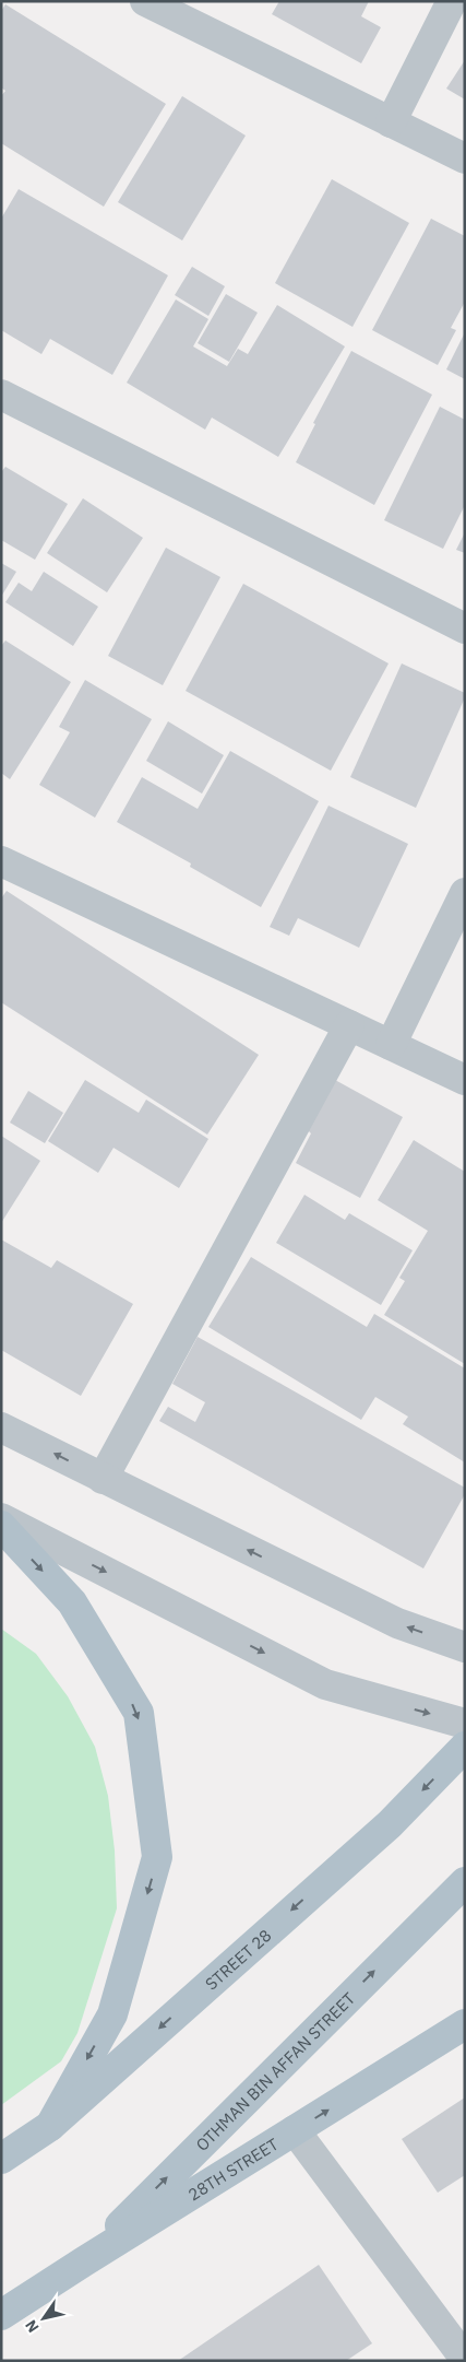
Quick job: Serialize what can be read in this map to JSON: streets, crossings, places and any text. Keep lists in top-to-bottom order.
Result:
{
  "streets": {
    "main road": ["STREET 28", "OTHMAN BIN AFFAN STREET", "28TH STREET"]
  },
  "crossings": [
    ["OTHMAN BIN AFFAN STREET", "28TH STREET"]
  ],
  "one_way": ["STREET 28", "OTHMAN BIN AFFAN STREET", "28TH STREET"],
  "north": "bottom left"
}
